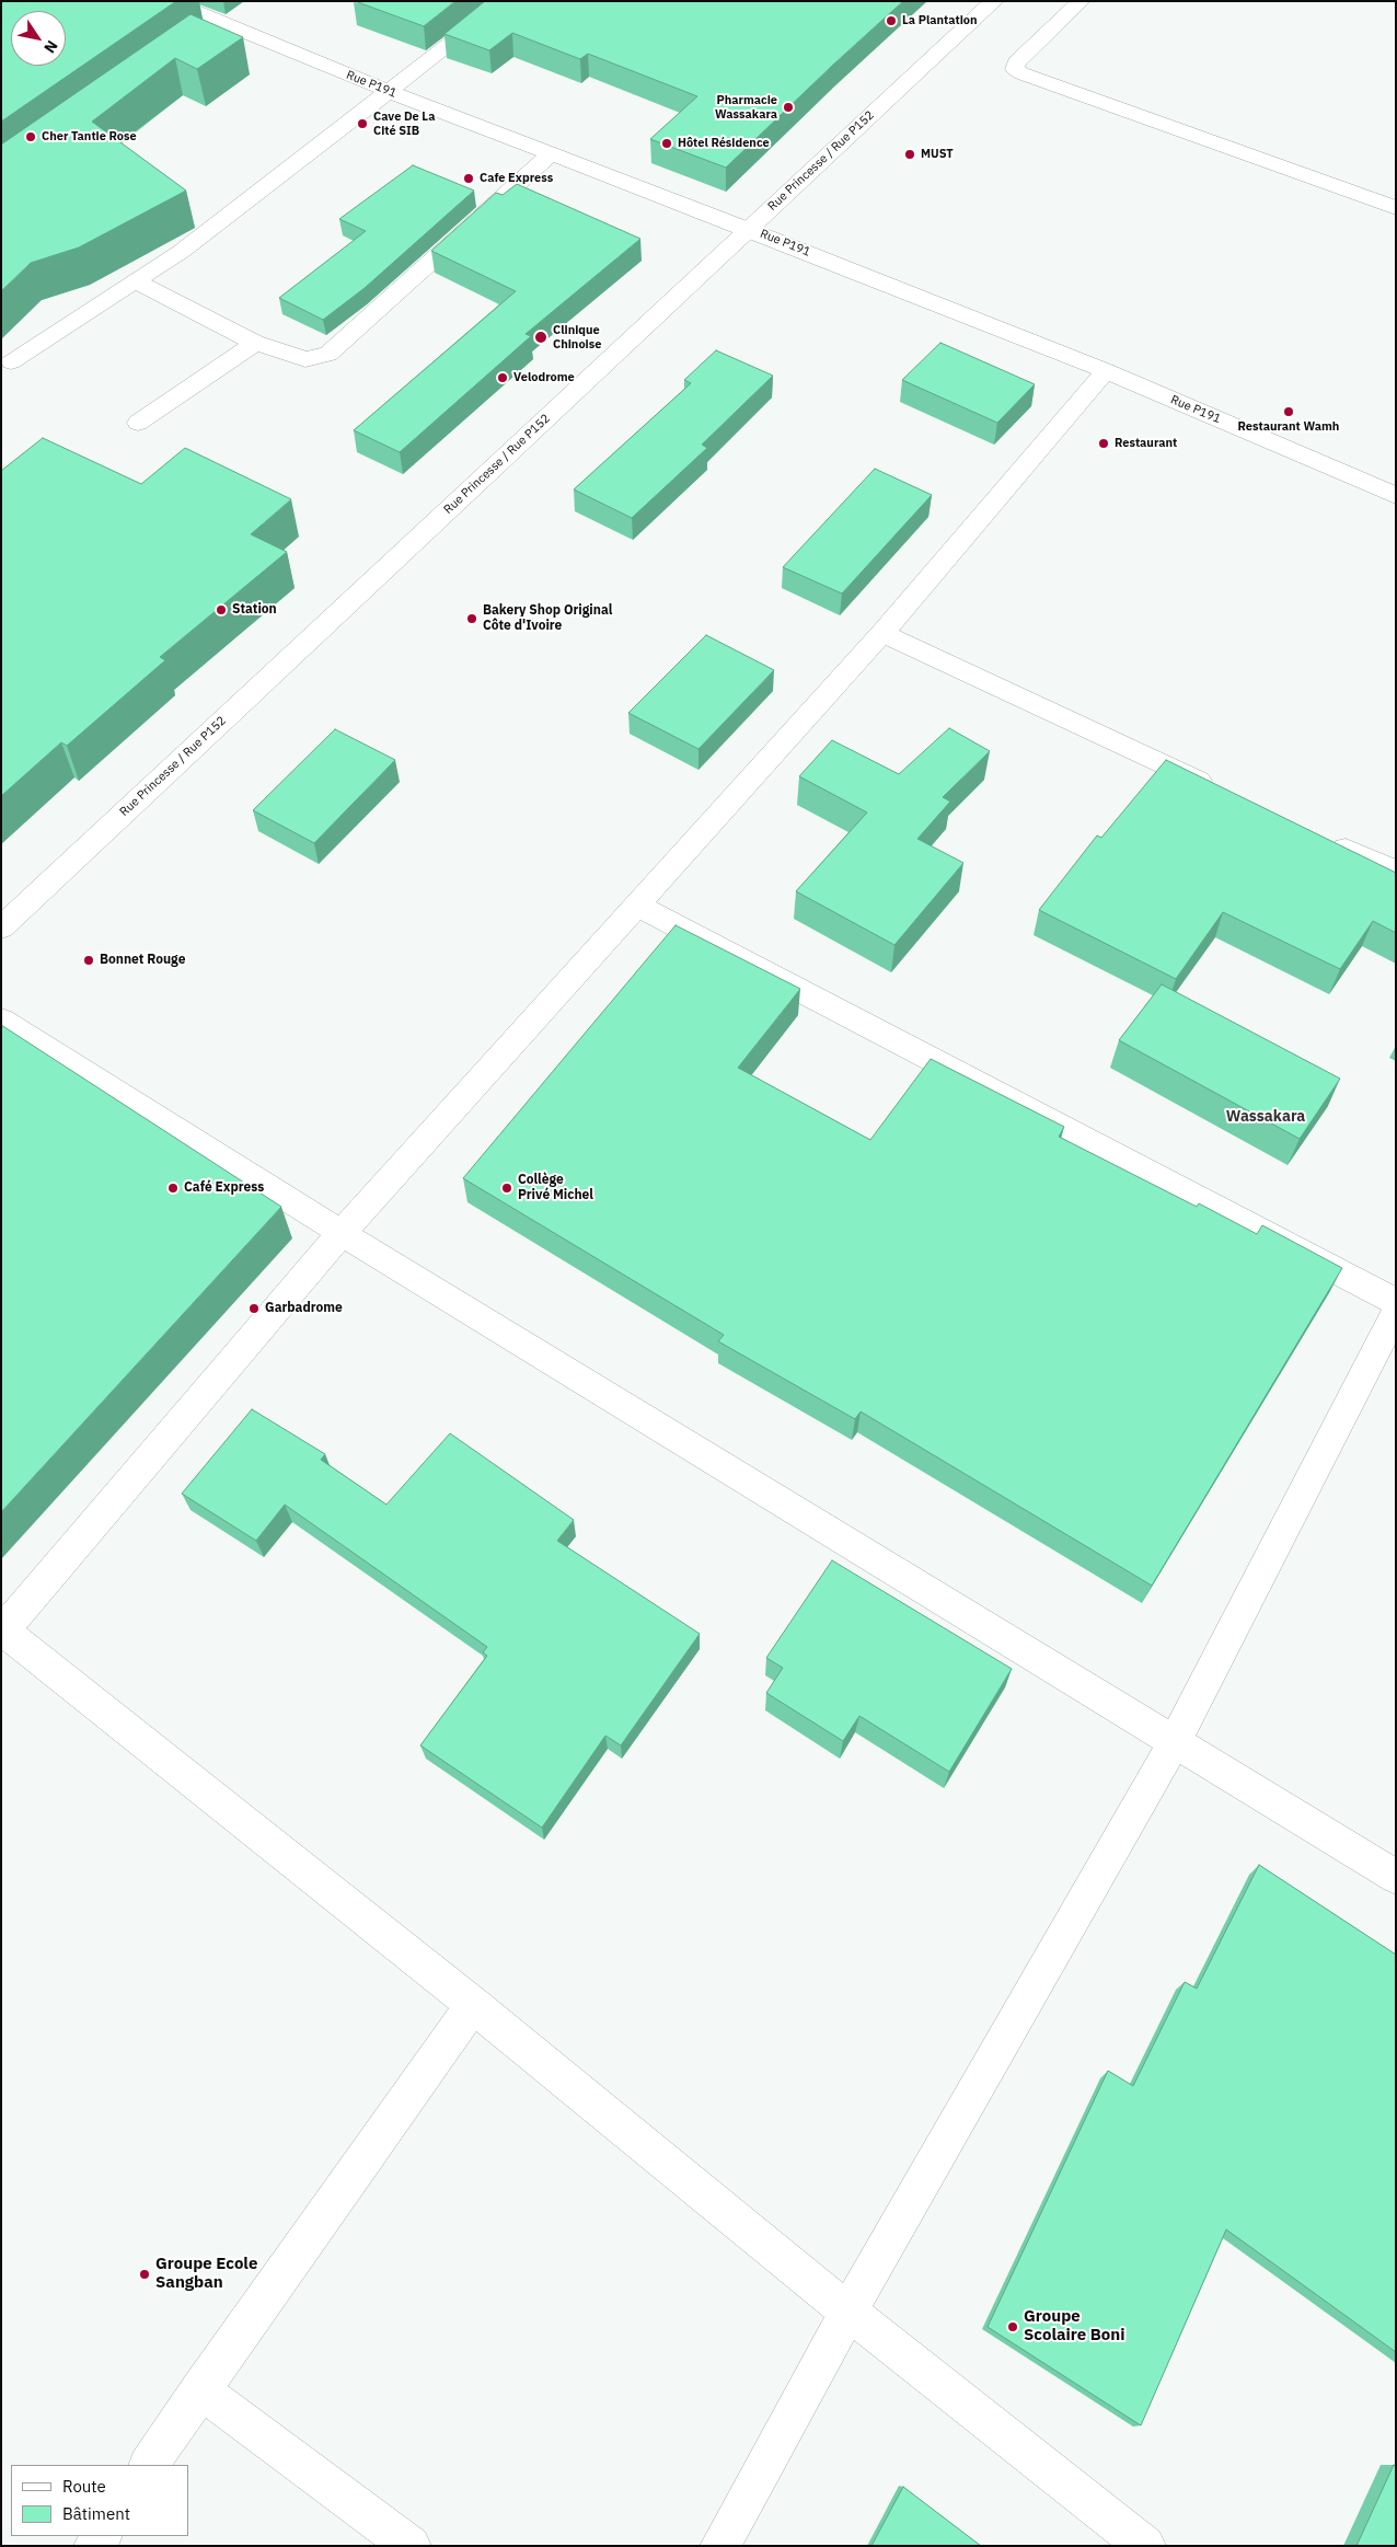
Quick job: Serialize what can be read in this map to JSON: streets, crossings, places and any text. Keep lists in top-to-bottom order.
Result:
{
  "streets": {
    "street": ["Rue P191", "Rue Princesse / Rue P152"]
  },
  "crossings": [
    ["Rue P191", "Rue Princesse / Rue P152"]
  ],
  "districts": ["Wassakara"],
  "places": [
    "La Plantation",
    "Pharmacie Wassakara",
    "Cave De La Cité SIB",
    "Cher Tantie Rose",
    "Hôtel Résidence",
    "MUST",
    "Cafe Express",
    "Clinique Chinoise",
    "Velodrome",
    "Restaurant Wamh",
    "Restaurant",
    "Station",
    "Bakery Shop Original Côte d'Ivoire",
    "Bonnet Rouge",
    "Café Express",
    "Collège Privé Michel",
    "Garbadrome",
    "Groupe Ecole Sangban",
    "Groupe Scolaire Boni"
  ],
  "legend": ["Route", "Bâtiment"],
  "north": "bottom right"
}
